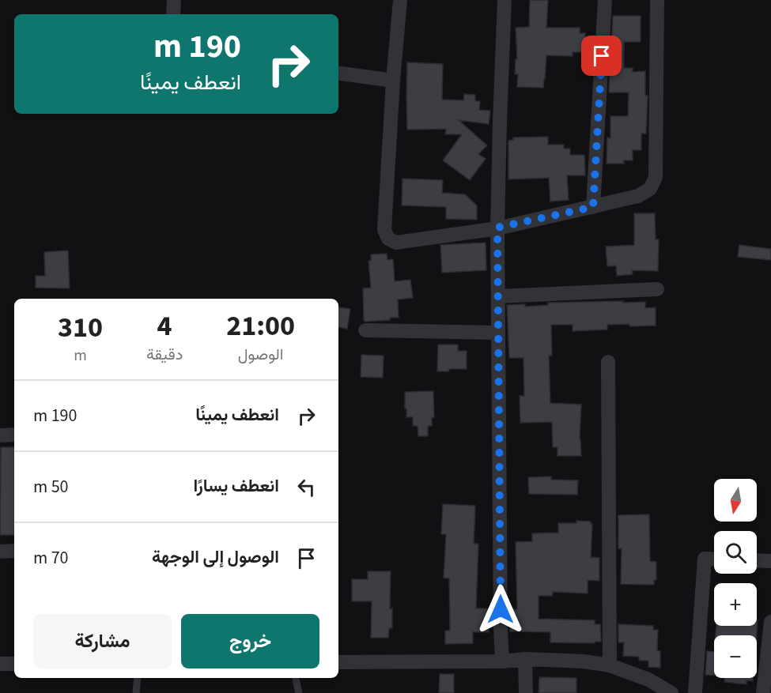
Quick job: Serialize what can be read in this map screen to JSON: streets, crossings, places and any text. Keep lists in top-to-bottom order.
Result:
{
  "north": "bottom",
  "page": {
    "turn": ["190 m", "انعطف يمينًا"],
    "eta": [
      "21:00",
      "الوصول",
      "4",
      "دقيقة",
      "310",
      "m"
    ],
    "list": [
      {
        "name": "انعطف يمينًا",
        "value": "190 m"
      },
      {
        "name": "انعطف يسارًا",
        "value": "50 m"
      },
      {
        "name": "الوصول إلى الوجهة",
        "value": "70 m"
      }
    ],
    "map_buttons": ["+", "−"],
    "buttons": ["خروج", "مشاركة"]
  }
}
